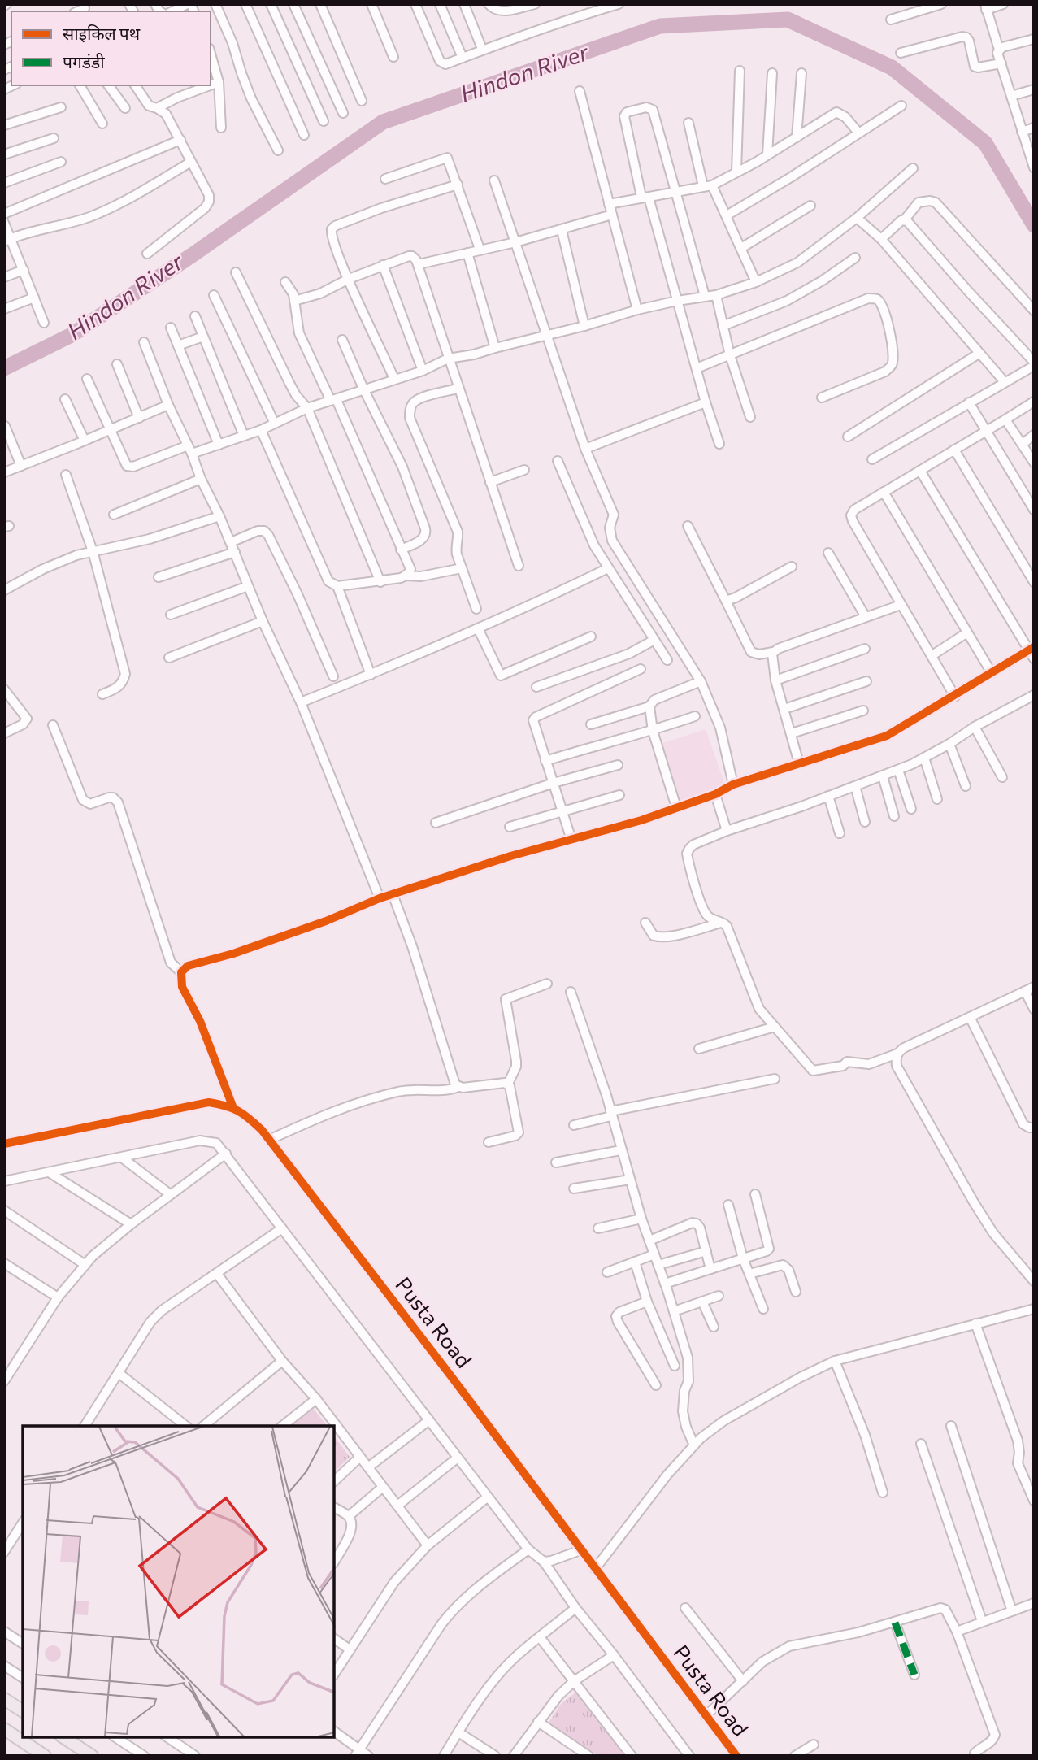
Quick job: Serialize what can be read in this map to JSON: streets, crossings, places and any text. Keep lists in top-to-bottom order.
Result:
{
  "streets": {
    "street": ["Pusta Road"]
  },
  "water": ["Hindon River"],
  "legend": ["साइकिल पथ", "पगडंडी"]
}
